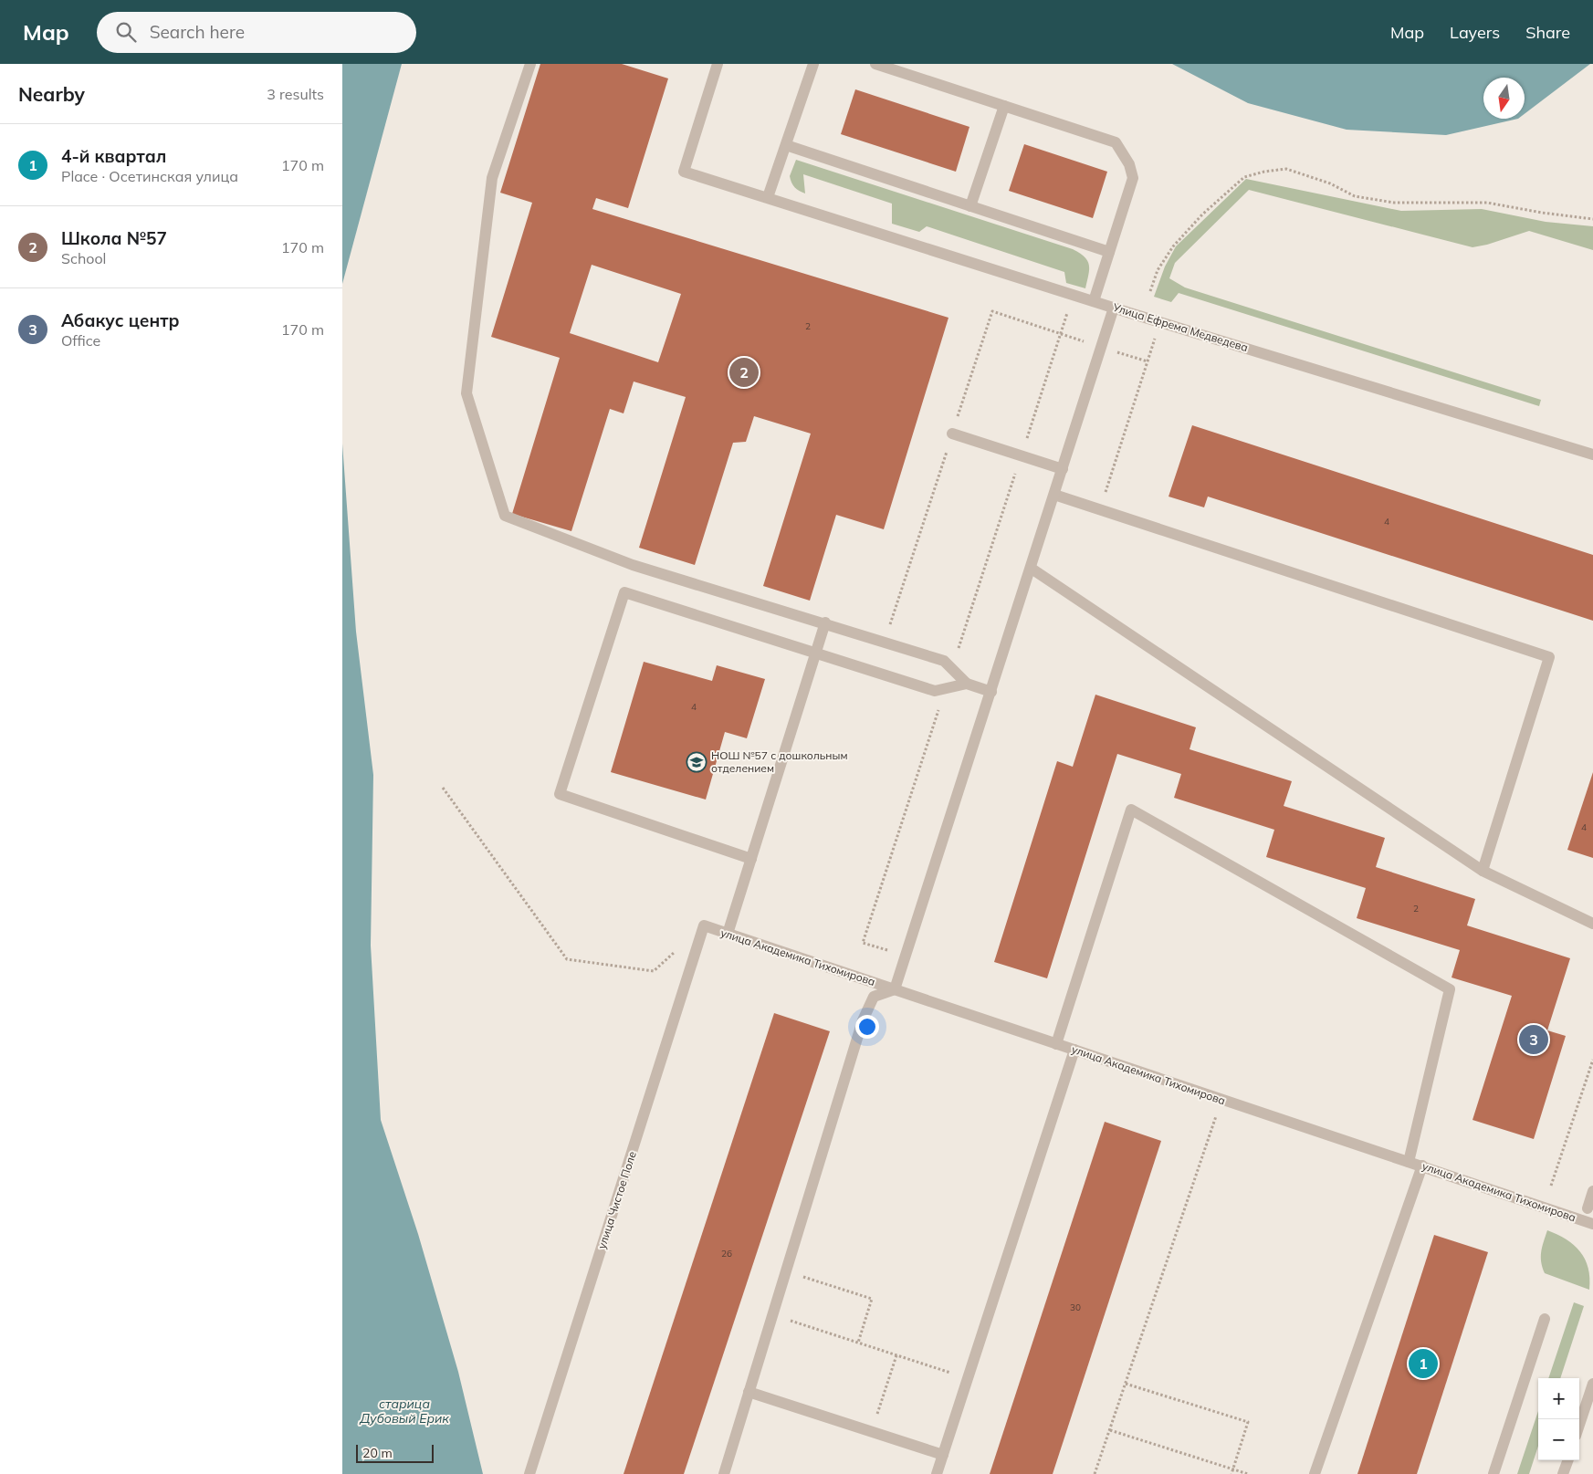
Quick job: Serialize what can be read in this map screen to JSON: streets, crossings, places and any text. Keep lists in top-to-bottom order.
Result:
{
  "streets": {
    "street": ["Улица Ефрема Медведева", "улица Академика Тихомирова", "улица Чистое Поле"]
  },
  "crossings": [
    ["улица Академика Тихомирова", "улица Чистое Поле"]
  ],
  "water": ["старица Дубовый Ерик"],
  "places": {
    "school or university": ["НОШ №57 с дошкольным отделением"]
  },
  "house_numbers": [
    "2",
    "4",
    "4",
    "4",
    "2",
    "26",
    "30"
  ],
  "scale_bar": "20 m",
  "north": "bottom",
  "page": {
    "header": "Map",
    "search": "Search here",
    "nav": ["Map", "Layers", "Share"],
    "heading": ["Nearby", "3 results"],
    "list": [
      {
        "mark": "1",
        "name": "4-й квартал",
        "note": "Place · Осетинская улица",
        "value": "170 m"
      },
      {
        "mark": "2",
        "name": "Школа №57",
        "note": "School",
        "value": "170 m"
      },
      {
        "mark": "3",
        "name": "Абакус центр",
        "note": "Office",
        "value": "170 m"
      }
    ],
    "pins": ["2", "3", "1"],
    "map_buttons": ["+", "−"],
    "scale": "20 m"
  }
}
